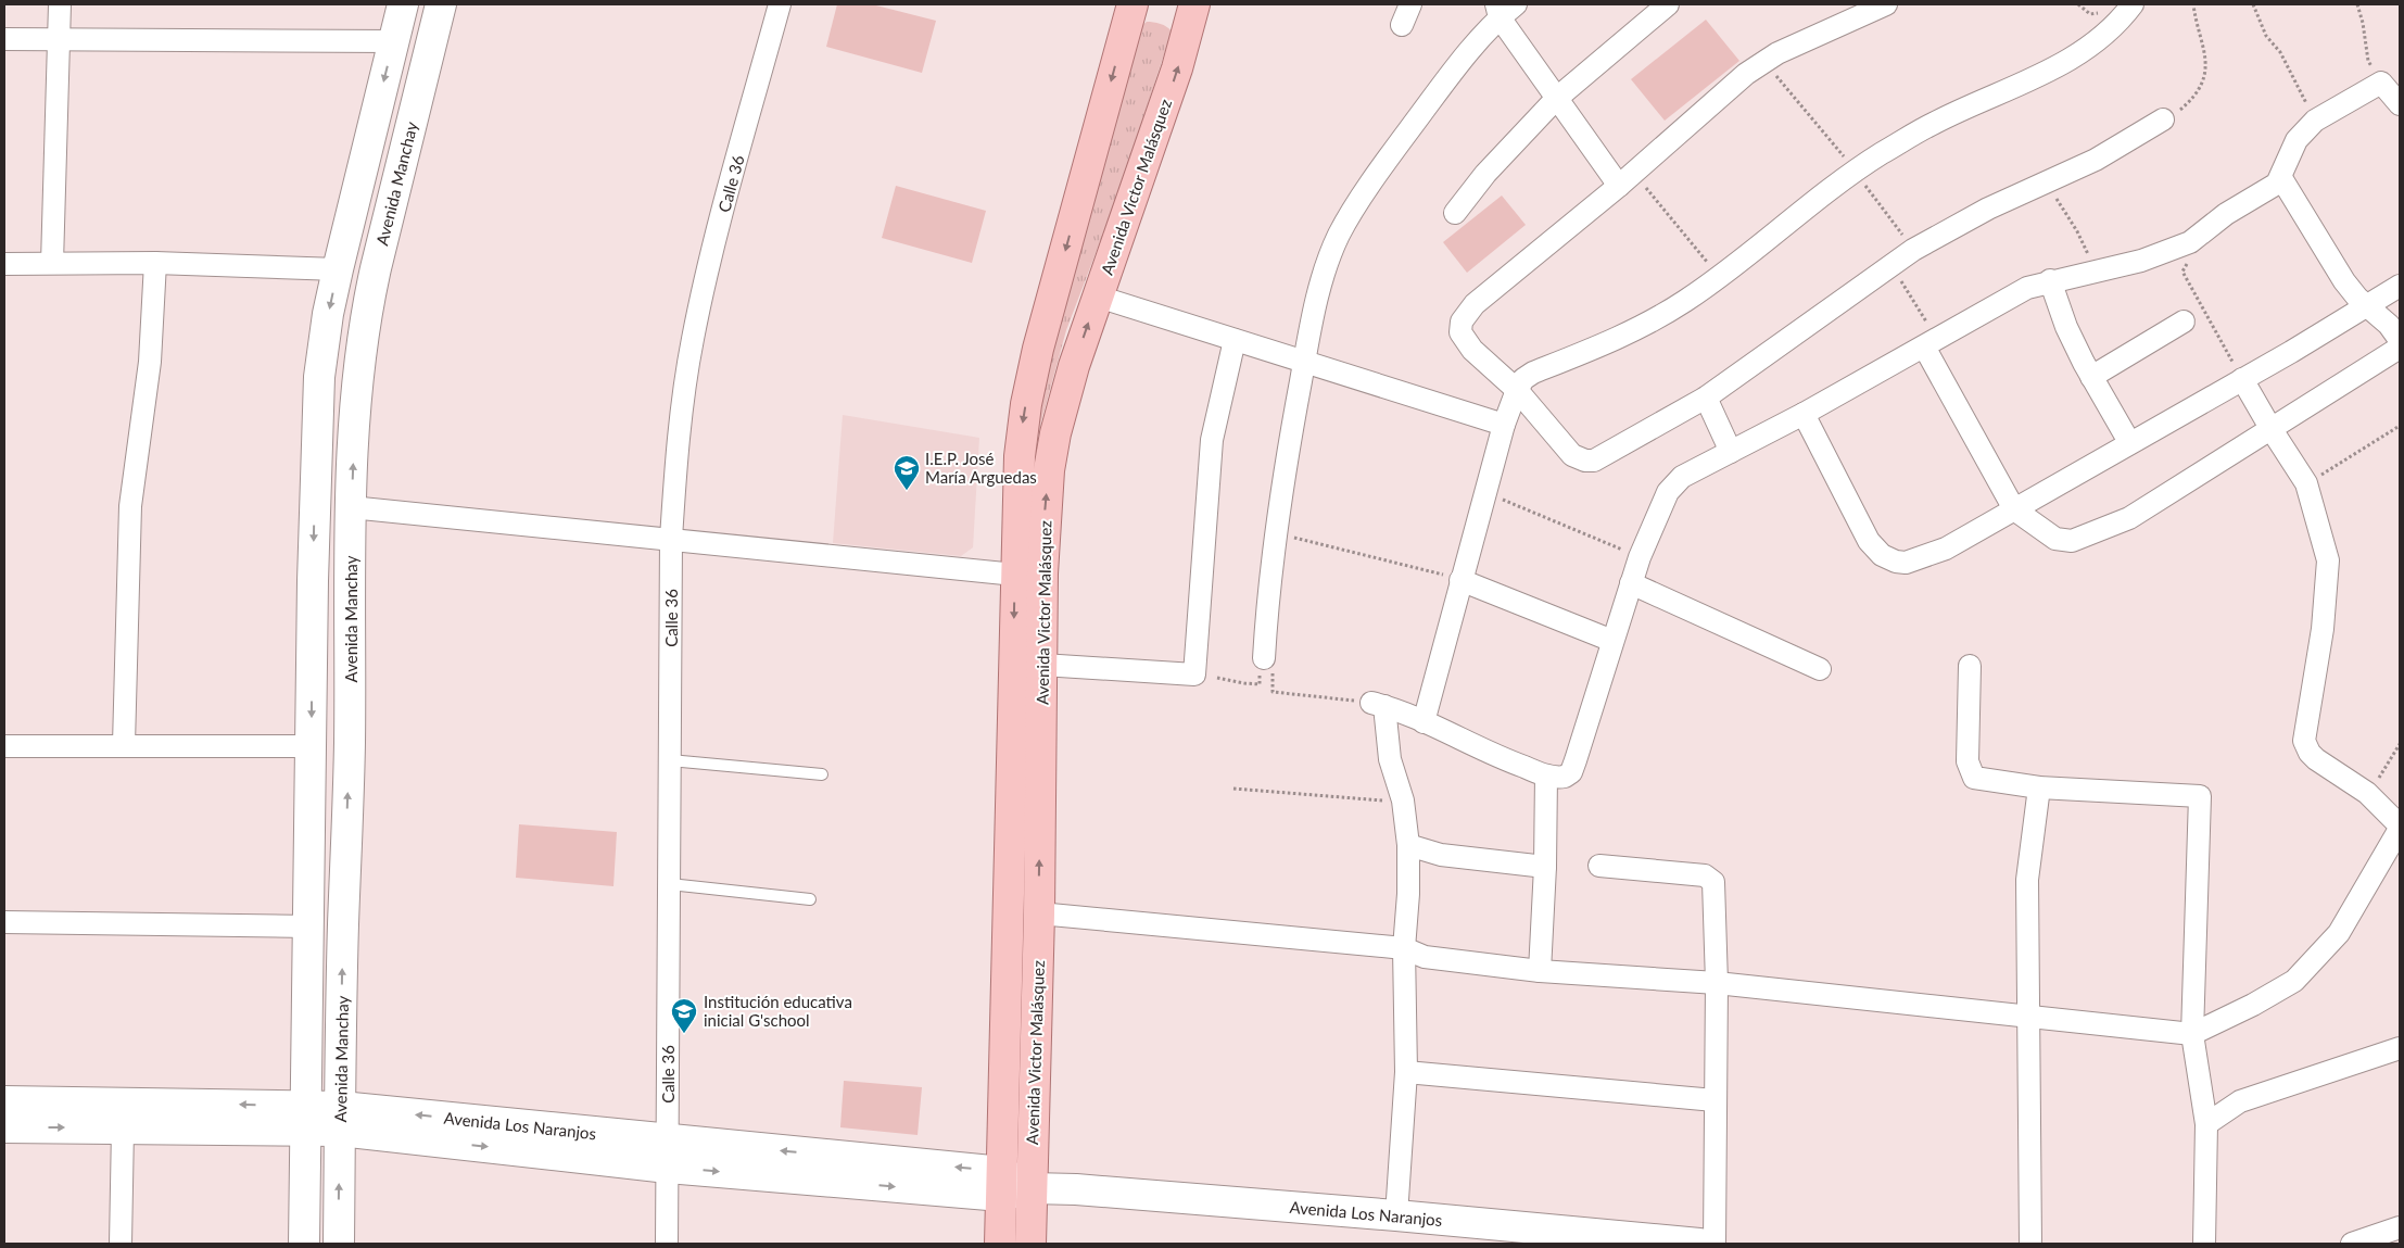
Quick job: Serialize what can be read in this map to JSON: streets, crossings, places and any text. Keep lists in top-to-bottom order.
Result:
{
  "streets": {
    "main road": ["Avenida Victor Malásquez"],
    "street": ["Avenida Manchay", "Calle 36", "Avenida Los Naranjos"]
  },
  "crossings": [
    ["Avenida Manchay", "Avenida Los Naranjos"],
    ["Calle 36", "Avenida Los Naranjos"],
    ["Avenida Victor Malásquez", "Avenida Los Naranjos"]
  ],
  "places": {
    "school or university": ["I.E.P. José María Arguedas", "Institución educativa inicial G'school"]
  }
}
